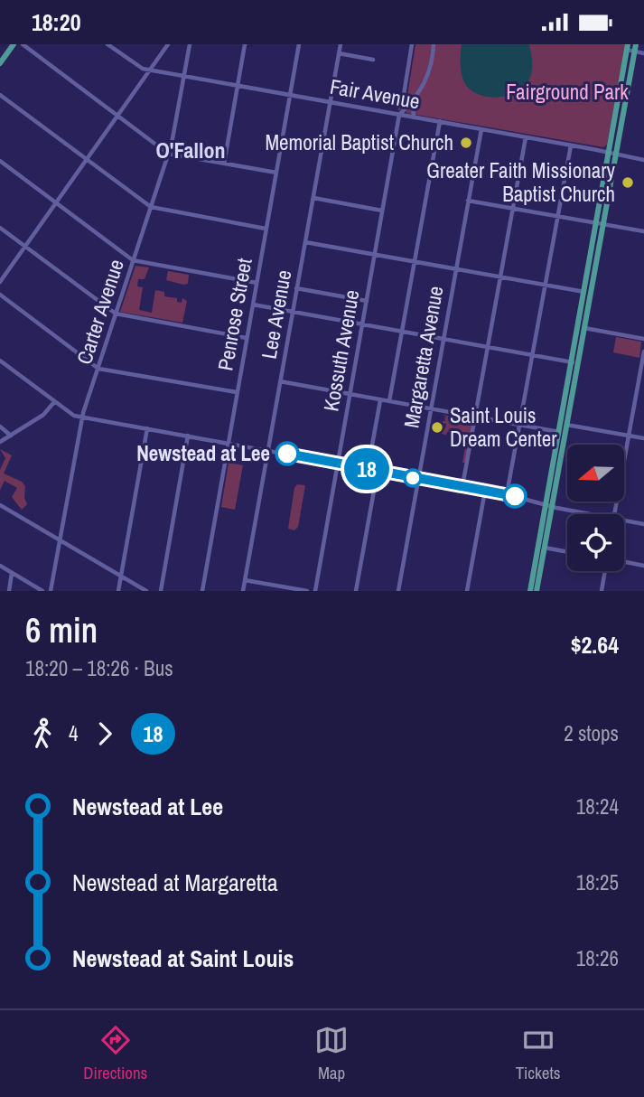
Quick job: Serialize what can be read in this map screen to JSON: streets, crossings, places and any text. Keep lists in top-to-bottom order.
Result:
{
  "streets": {
    "street": [
      "Fair Avenue",
      "Carter Avenue",
      "Penrose Street",
      "Lee Avenue",
      "Kossuth Avenue",
      "Margaretta Avenue"
    ]
  },
  "crossings": [
    ["Fair Avenue", "Carter Avenue"],
    ["Fair Avenue", "Penrose Street"],
    ["Fair Avenue", "Lee Avenue"],
    ["Fair Avenue", "Kossuth Avenue"],
    ["Fair Avenue", "Margaretta Avenue"]
  ],
  "districts": ["O'Fallon"],
  "parks": ["Fairground Park"],
  "places": [
    "Memorial Baptist Church",
    "Greater Faith Missionary Baptist Church",
    "Saint Louis Dream Center",
    "Newstead at Lee"
  ],
  "lines": ["bus line 18"],
  "north": "left",
  "page": {
    "status": "18:20",
    "on_map": "18",
    "heading": ["6 min", "18:20 – 18:26 · Bus", "$2.64"],
    "legs": ["4", "18", "2 stops"],
    "list": [
      {
        "name": "Newstead at Lee",
        "value": "18:24"
      },
      {
        "name": "Newstead at Margaretta",
        "value": "18:25"
      },
      {
        "name": "Newstead at Saint Louis",
        "value": "18:26"
      }
    ],
    "tabs": ["Directions", "Map", "Tickets"]
  }
}
